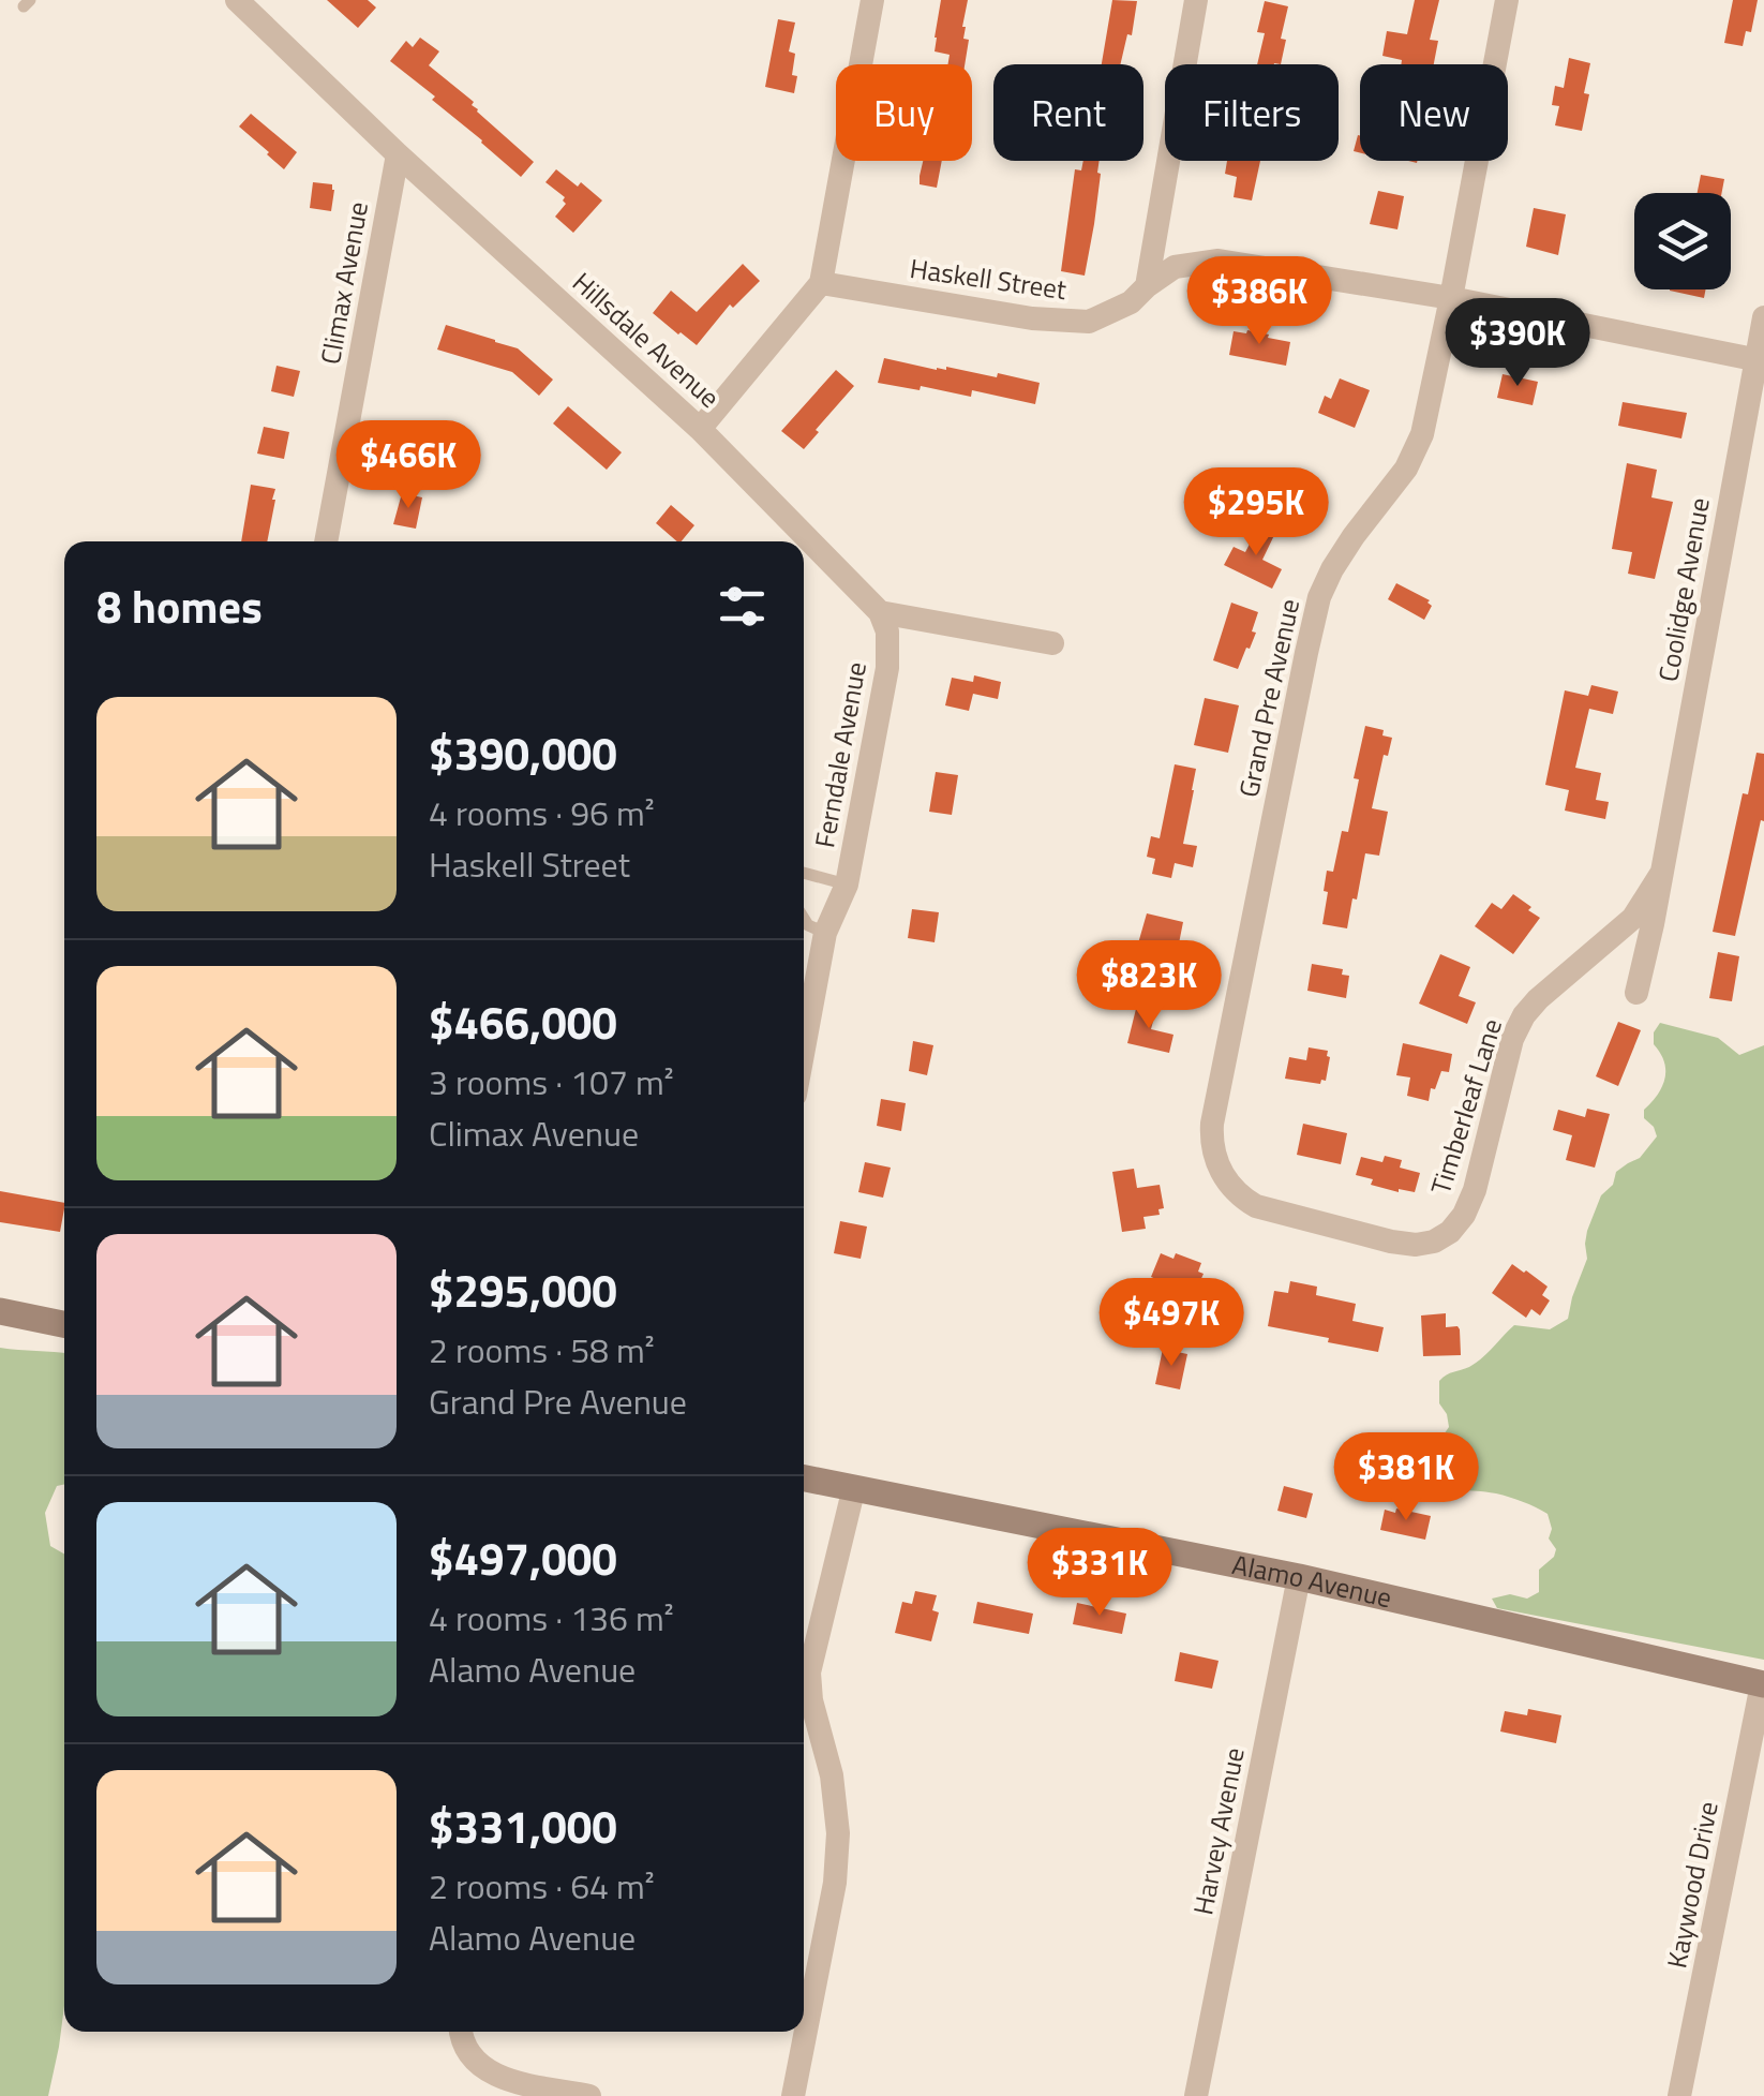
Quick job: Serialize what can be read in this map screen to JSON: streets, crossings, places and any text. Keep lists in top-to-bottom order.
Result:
{
  "streets": {
    "street": [
      "Haskell Street",
      "Climax Avenue",
      "Hillsdale Avenue",
      "Coolidge Avenue",
      "Grand Pre Avenue",
      "Ferndale Avenue",
      "Timberleaf Lane",
      "Alamo Avenue",
      "Harvey Avenue",
      "Kaywood Drive"
    ]
  },
  "crossings": [
    ["Haskell Street", "Coolidge Avenue"],
    ["Haskell Street", "Grand Pre Avenue"],
    ["Climax Avenue", "Hillsdale Avenue"],
    ["Hillsdale Avenue", "Ferndale Avenue"],
    ["Coolidge Avenue", "Timberleaf Lane"],
    ["Grand Pre Avenue", "Timberleaf Lane"],
    ["Alamo Avenue", "Harvey Avenue"],
    ["Alamo Avenue", "Kaywood Drive"]
  ],
  "page": {
    "chip": [
      "Buy",
      "Rent",
      "Filters",
      "New"
    ],
    "price": [
      "$386K",
      "$390K",
      "$466K",
      "$295K",
      "$823K",
      "$497K",
      "$381K",
      "$331K"
    ],
    "heading": "8 homes",
    "list": [
      {
        "name": "$390,000",
        "note": "4 rooms · 96 m² · Haskell Street"
      },
      {
        "name": "$466,000",
        "note": "3 rooms · 107 m² · Climax Avenue"
      },
      {
        "name": "$295,000",
        "note": "2 rooms · 58 m² · Grand Pre Avenue"
      },
      {
        "name": "$497,000",
        "note": "4 rooms · 136 m² · Alamo Avenue"
      },
      {
        "name": "$331,000",
        "note": "2 rooms · 64 m² · Alamo Avenue"
      }
    ]
  }
}
